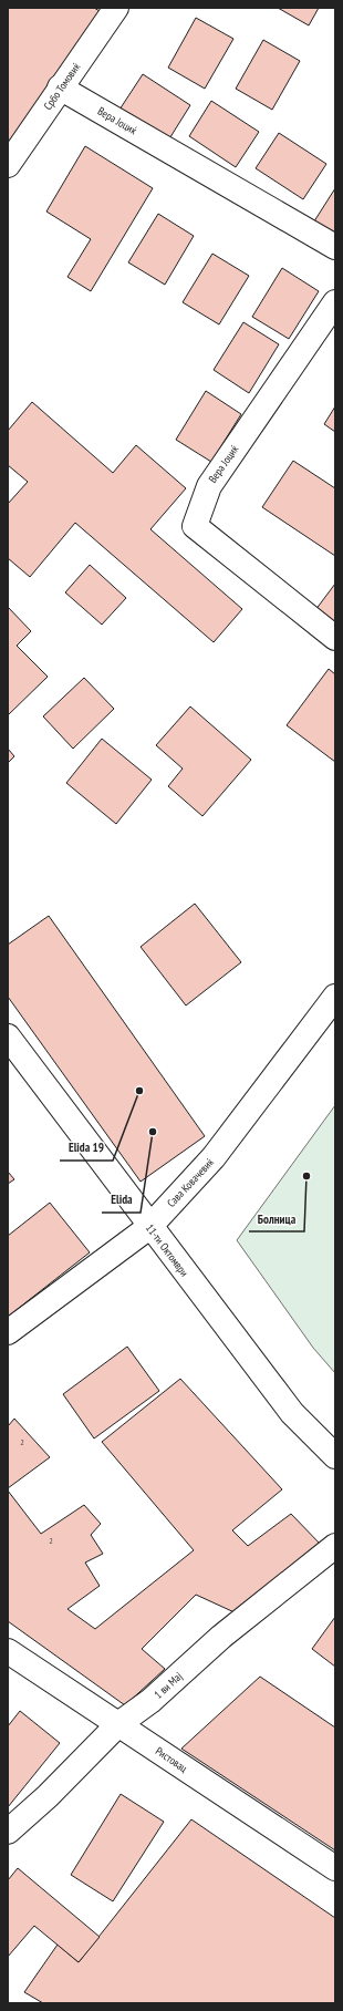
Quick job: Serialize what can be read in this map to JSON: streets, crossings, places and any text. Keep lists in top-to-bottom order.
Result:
{
  "streets": {
    "street": [
      "Србо Томовиќ",
      "Вера Јоциќ",
      "Сава Ковачевиќ",
      "11-ти Октомври",
      "1 ви Мај",
      "Ристовац"
    ]
  },
  "crossings": [
    ["Србо Томовиќ", "Вера Јоциќ"],
    ["Сава Ковачевиќ", "11-ти Октомври"],
    ["1 ви Мај", "Ристовац"]
  ],
  "places": ["Elida 19", "Elida", "Болница"],
  "house_numbers": ["2", "2"]
}
